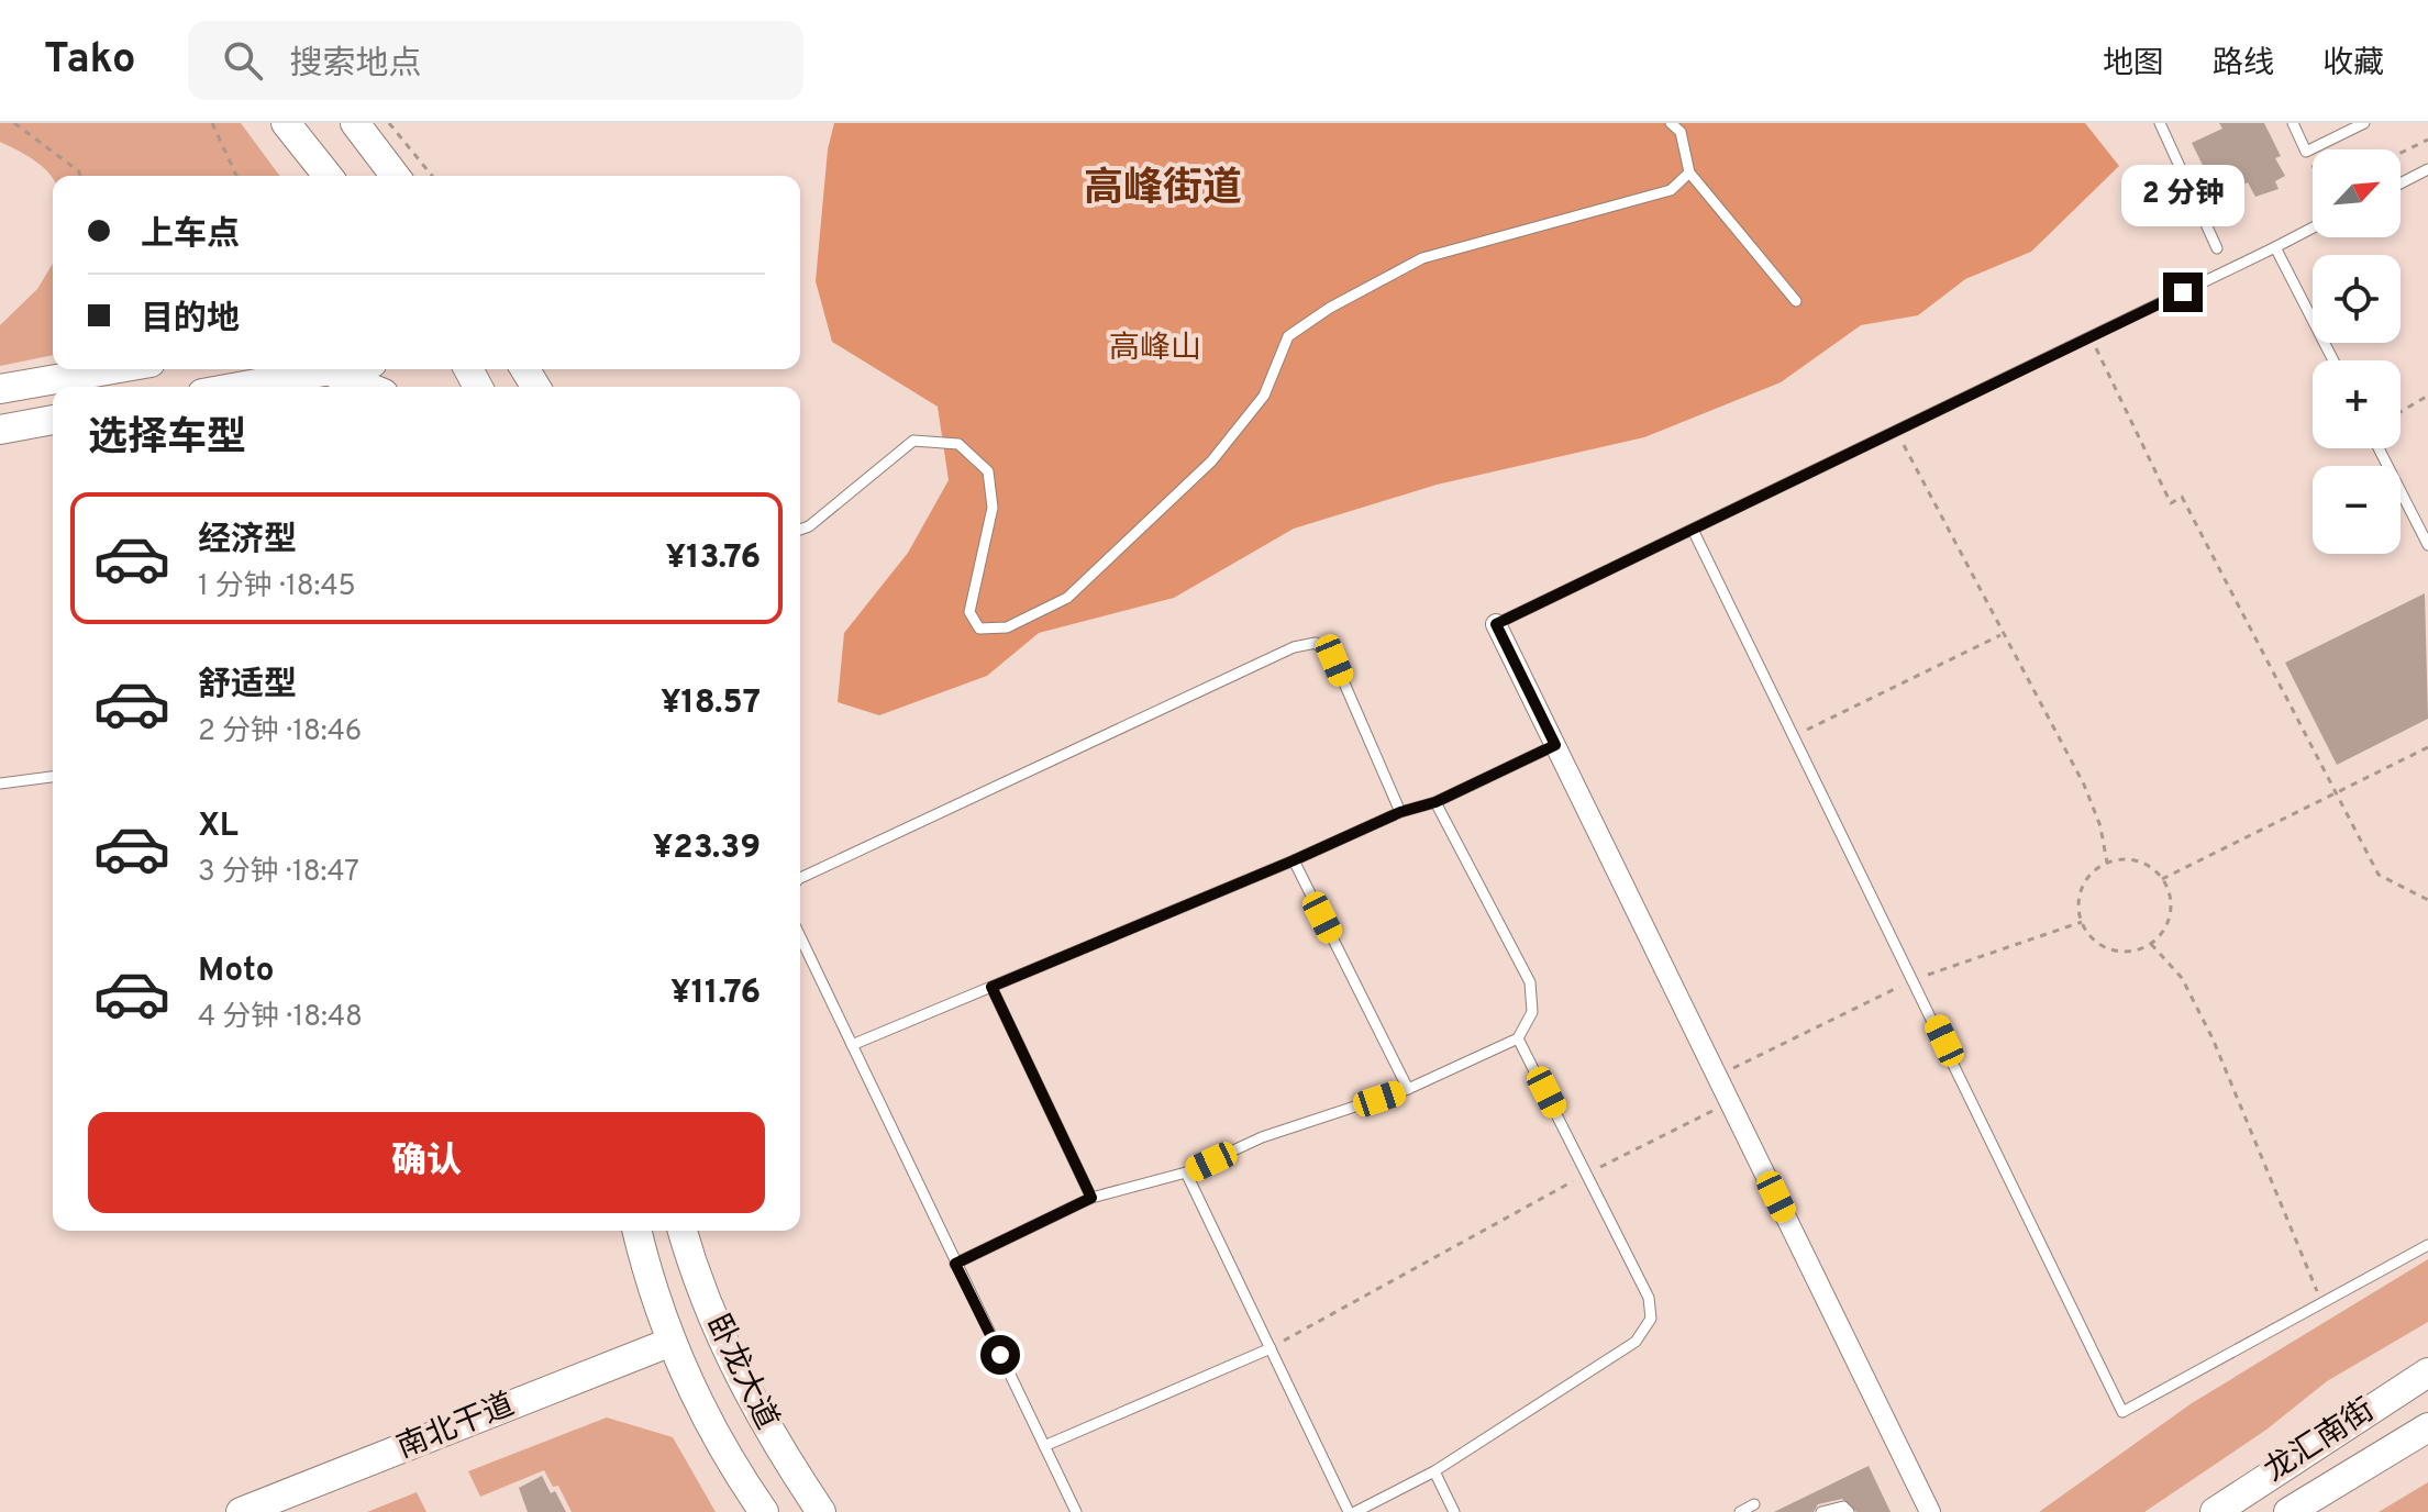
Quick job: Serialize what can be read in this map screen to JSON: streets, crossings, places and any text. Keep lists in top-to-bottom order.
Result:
{
  "streets": {
    "main road": ["卧龙大道", "南北干道", "龙汇南街"]
  },
  "crossings": [
    ["卧龙大道", "南北干道"]
  ],
  "districts": ["高峰街道"],
  "parks": ["高峰山"],
  "north": "top right",
  "page": {
    "header": "Tako",
    "search": "搜索地点",
    "nav": ["地图", "路线", "收藏"],
    "map_buttons": ["+", "−"],
    "bubble": "2 分钟",
    "banner": ["上车点", "目的地"],
    "heading": "选择车型",
    "list": [
      {
        "name": "经济型",
        "note": "1 分钟 · 18:45",
        "value": "¥13.76"
      },
      {
        "name": "舒适型",
        "note": "2 分钟 · 18:46",
        "value": "¥18.57"
      },
      {
        "name": "XL",
        "note": "3 分钟 · 18:47",
        "value": "¥23.39"
      },
      {
        "name": "Moto",
        "note": "4 分钟 · 18:48",
        "value": "¥11.76"
      }
    ],
    "buttons": "确认"
  }
}
